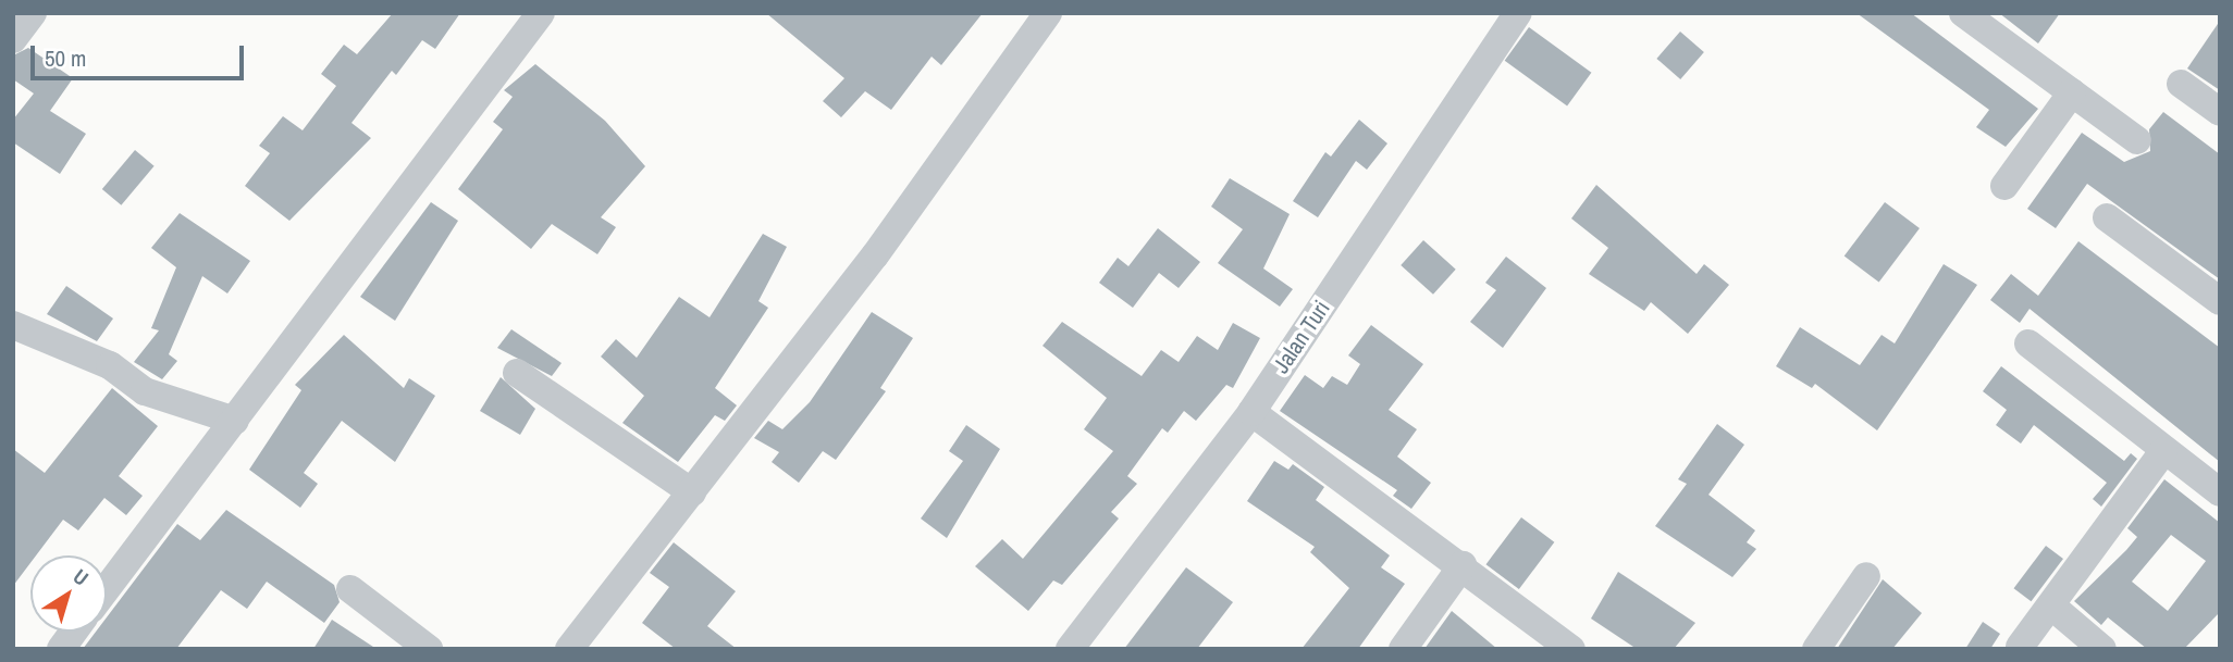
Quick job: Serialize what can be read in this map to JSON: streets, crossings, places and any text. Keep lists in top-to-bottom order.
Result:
{
  "streets": {
    "street": ["Jalan Turi"]
  },
  "scale_bar": "50 m",
  "north": "top right"
}
